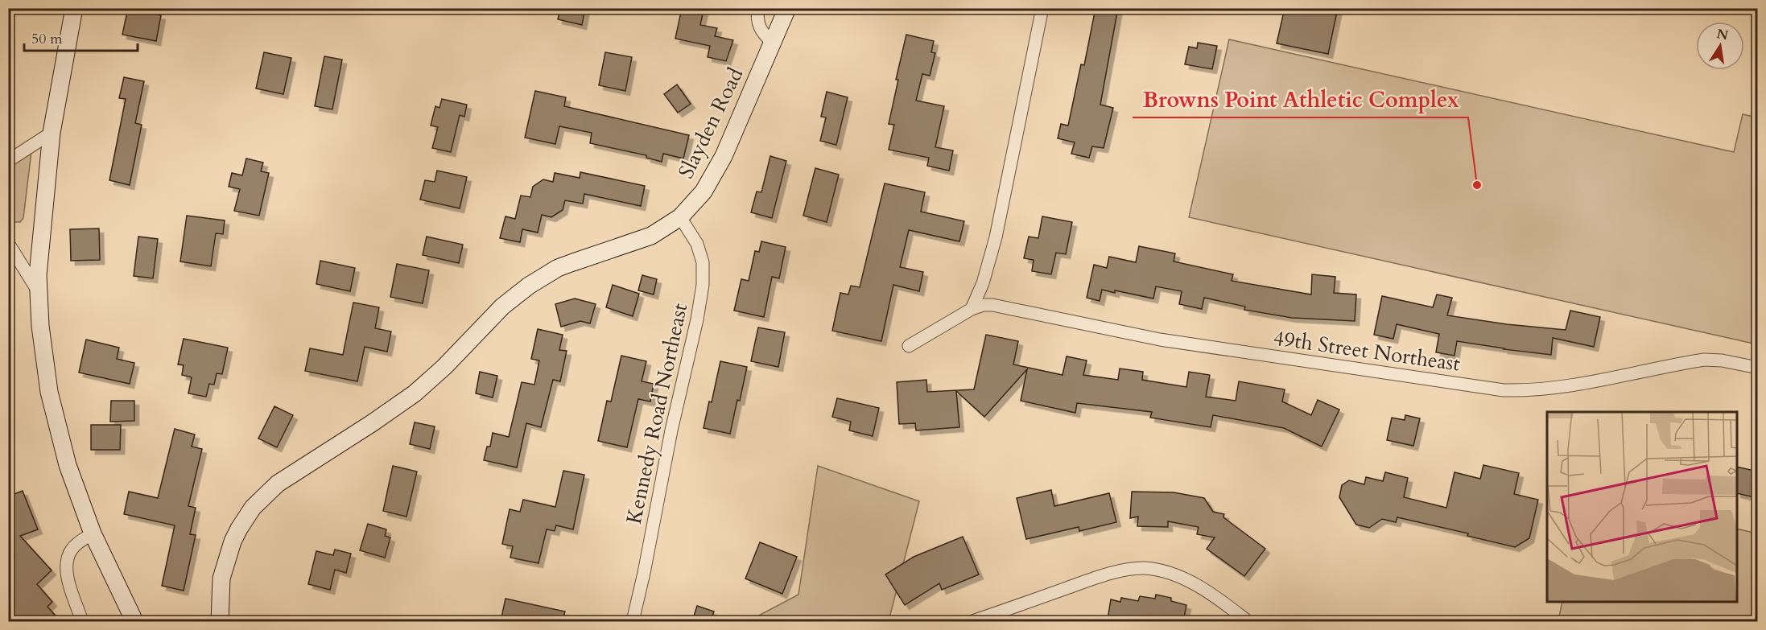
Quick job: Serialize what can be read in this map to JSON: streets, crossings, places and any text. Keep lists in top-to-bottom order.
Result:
{
  "streets": {
    "street": ["Slayden Road", "49th Street Northeast", "Kennedy Road Northeast"]
  },
  "crossings": [
    ["Slayden Road", "Kennedy Road Northeast"]
  ],
  "places": ["Browns Point Athletic Complex"],
  "scale_bar": "50 m",
  "north": "top"
}
